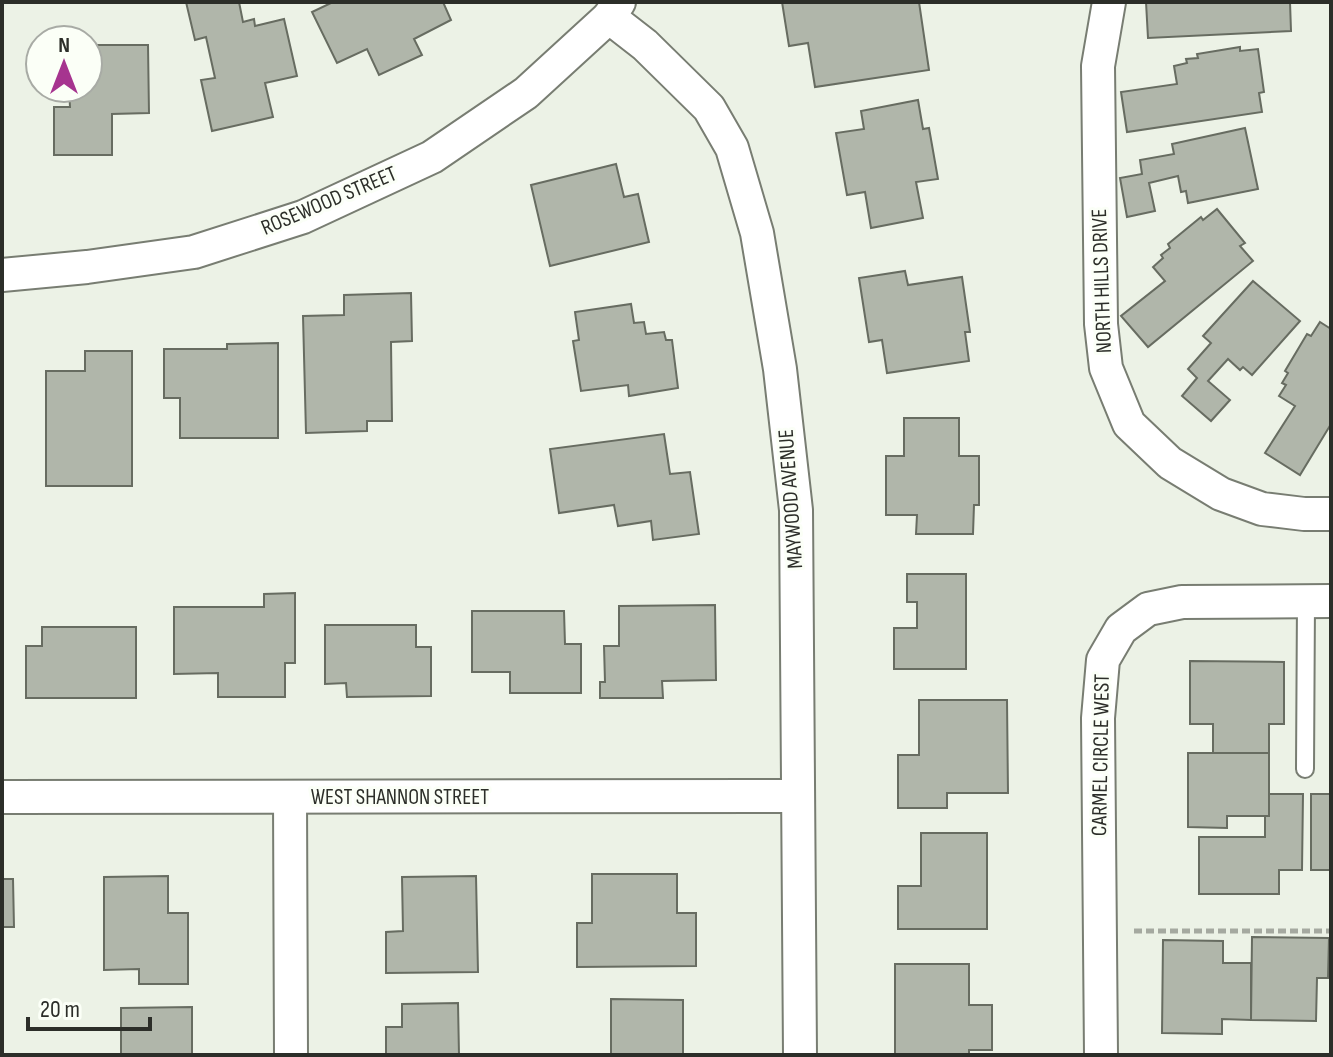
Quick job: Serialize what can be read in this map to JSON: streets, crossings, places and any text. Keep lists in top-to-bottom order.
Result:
{
  "streets": {
    "street": [
      "ROSEWOOD STREET",
      "NORTH HILLS DRIVE",
      "MAYWOOD AVENUE",
      "CARMEL CIRCLE WEST",
      "WEST SHANNON STREET"
    ]
  },
  "crossings": [
    ["ROSEWOOD STREET", "MAYWOOD AVENUE"],
    ["MAYWOOD AVENUE", "WEST SHANNON STREET"]
  ],
  "scale_bar": "20 m",
  "north": "top"
}
